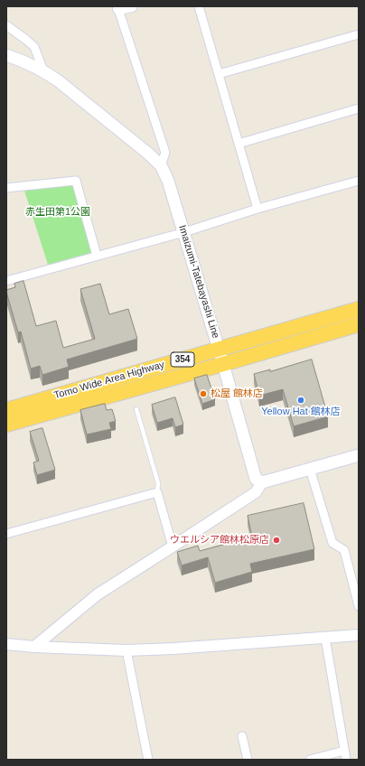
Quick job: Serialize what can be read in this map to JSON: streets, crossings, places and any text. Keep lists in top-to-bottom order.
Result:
{
  "streets": {
    "highway": ["354", "Tomo Wide Area Highway"],
    "main road": ["Imaizumi-Tatebayashi Line"]
  },
  "crossings": [
    ["Imaizumi-Tatebayashi Line", "Tomo Wide Area Highway"]
  ],
  "parks": ["赤生田第1公園"],
  "places": ["松屋 館林店", "Yellow Hat 館林店", "ウエルシア館林松原店"]
}
